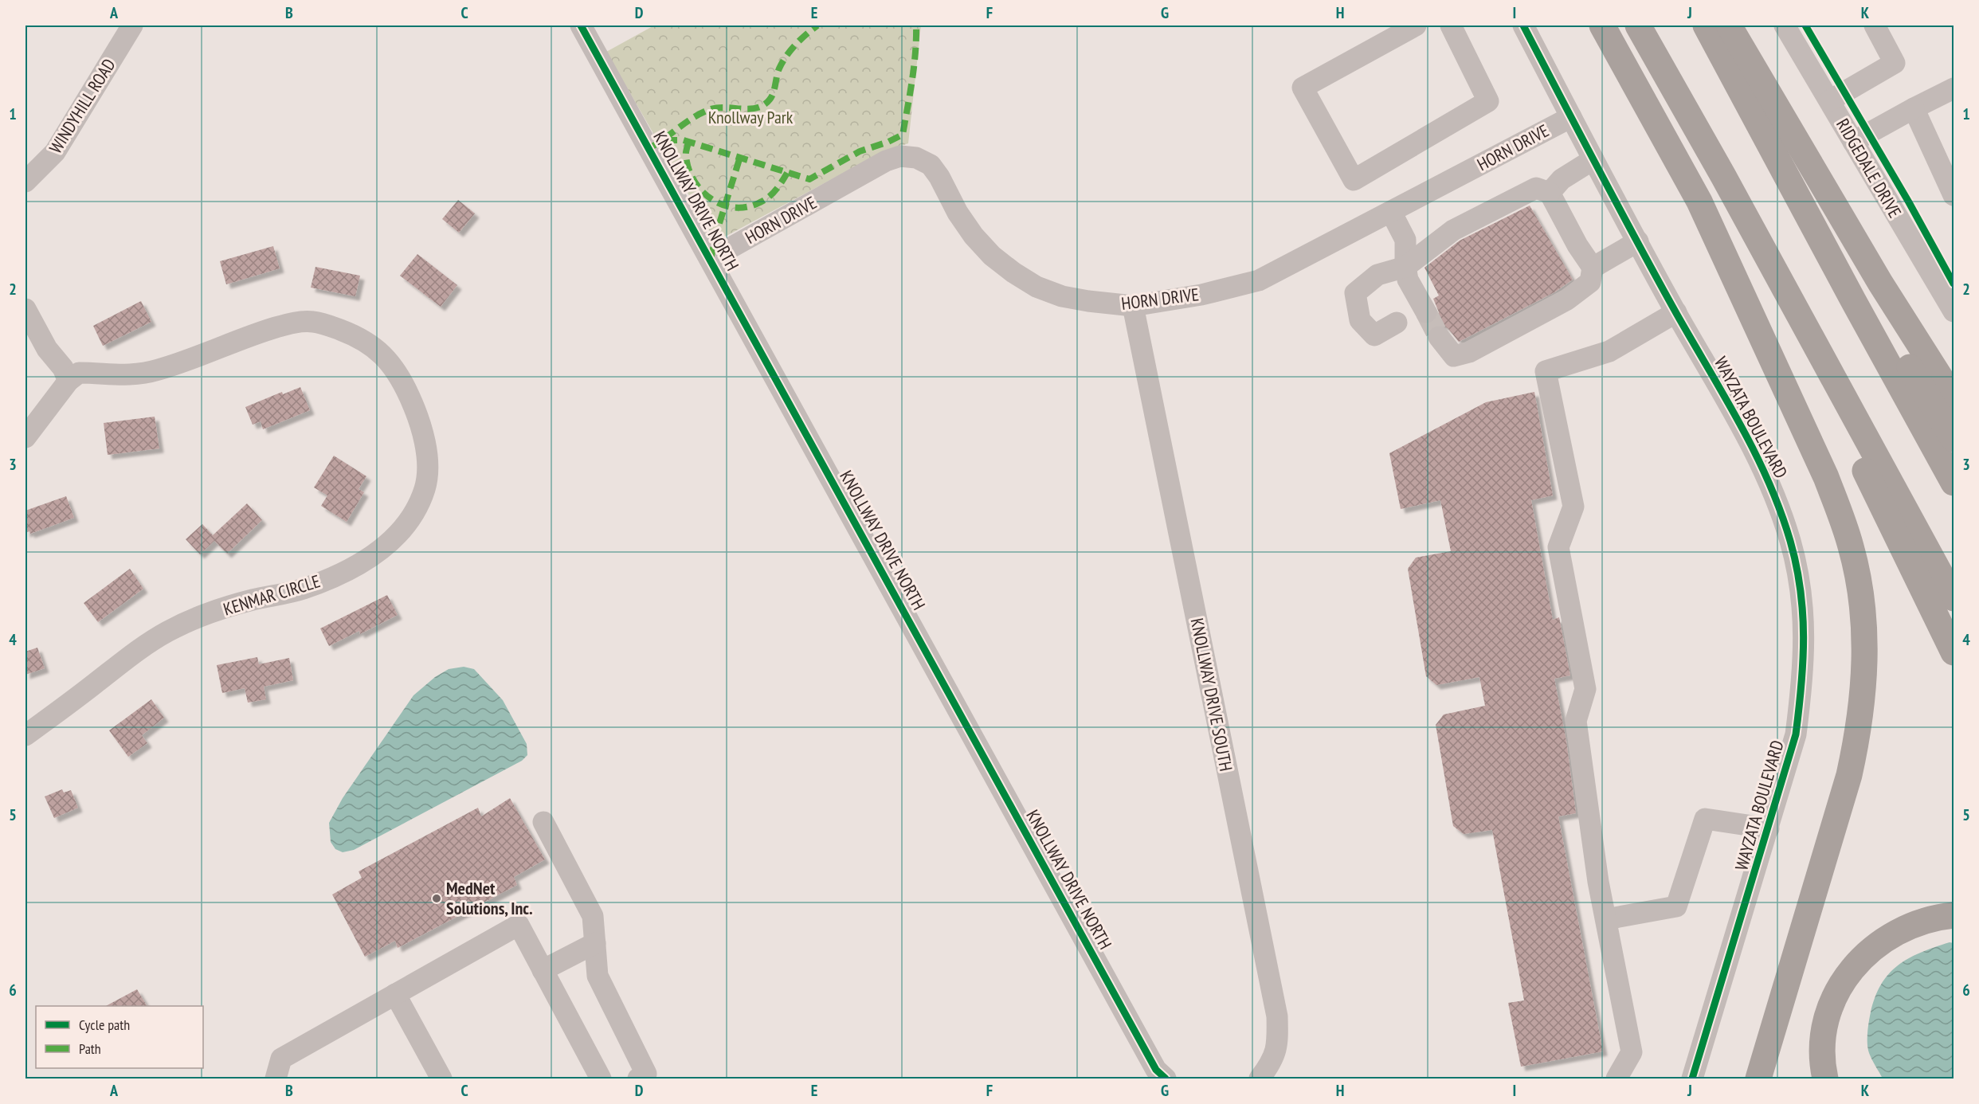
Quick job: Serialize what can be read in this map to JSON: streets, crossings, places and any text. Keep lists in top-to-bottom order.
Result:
{
  "streets": {
    "street": [
      "WINDYHILL ROAD",
      "HORN DRIVE",
      "RIDGEDALE DRIVE",
      "KNOLLWAY DRIVE NORTH",
      "WAYZATA BOULEVARD",
      "KENMAR CIRCLE",
      "KNOLLWAY DRIVE SOUTH"
    ]
  },
  "crossings": [
    ["HORN DRIVE", "KNOLLWAY DRIVE NORTH"],
    ["HORN DRIVE", "WAYZATA BOULEVARD"],
    ["HORN DRIVE", "KNOLLWAY DRIVE SOUTH"]
  ],
  "parks": ["Knollway Park"],
  "places": ["MedNet Solutions, Inc."],
  "legend": ["Cycle path", "Path"],
  "grid": {
    "columns": [
      "A",
      "B",
      "C",
      "D",
      "E",
      "F",
      "G",
      "H",
      "I",
      "J",
      "K"
    ],
    "rows": [
      "1",
      "2",
      "3",
      "4",
      "5",
      "6"
    ]
  }
}
